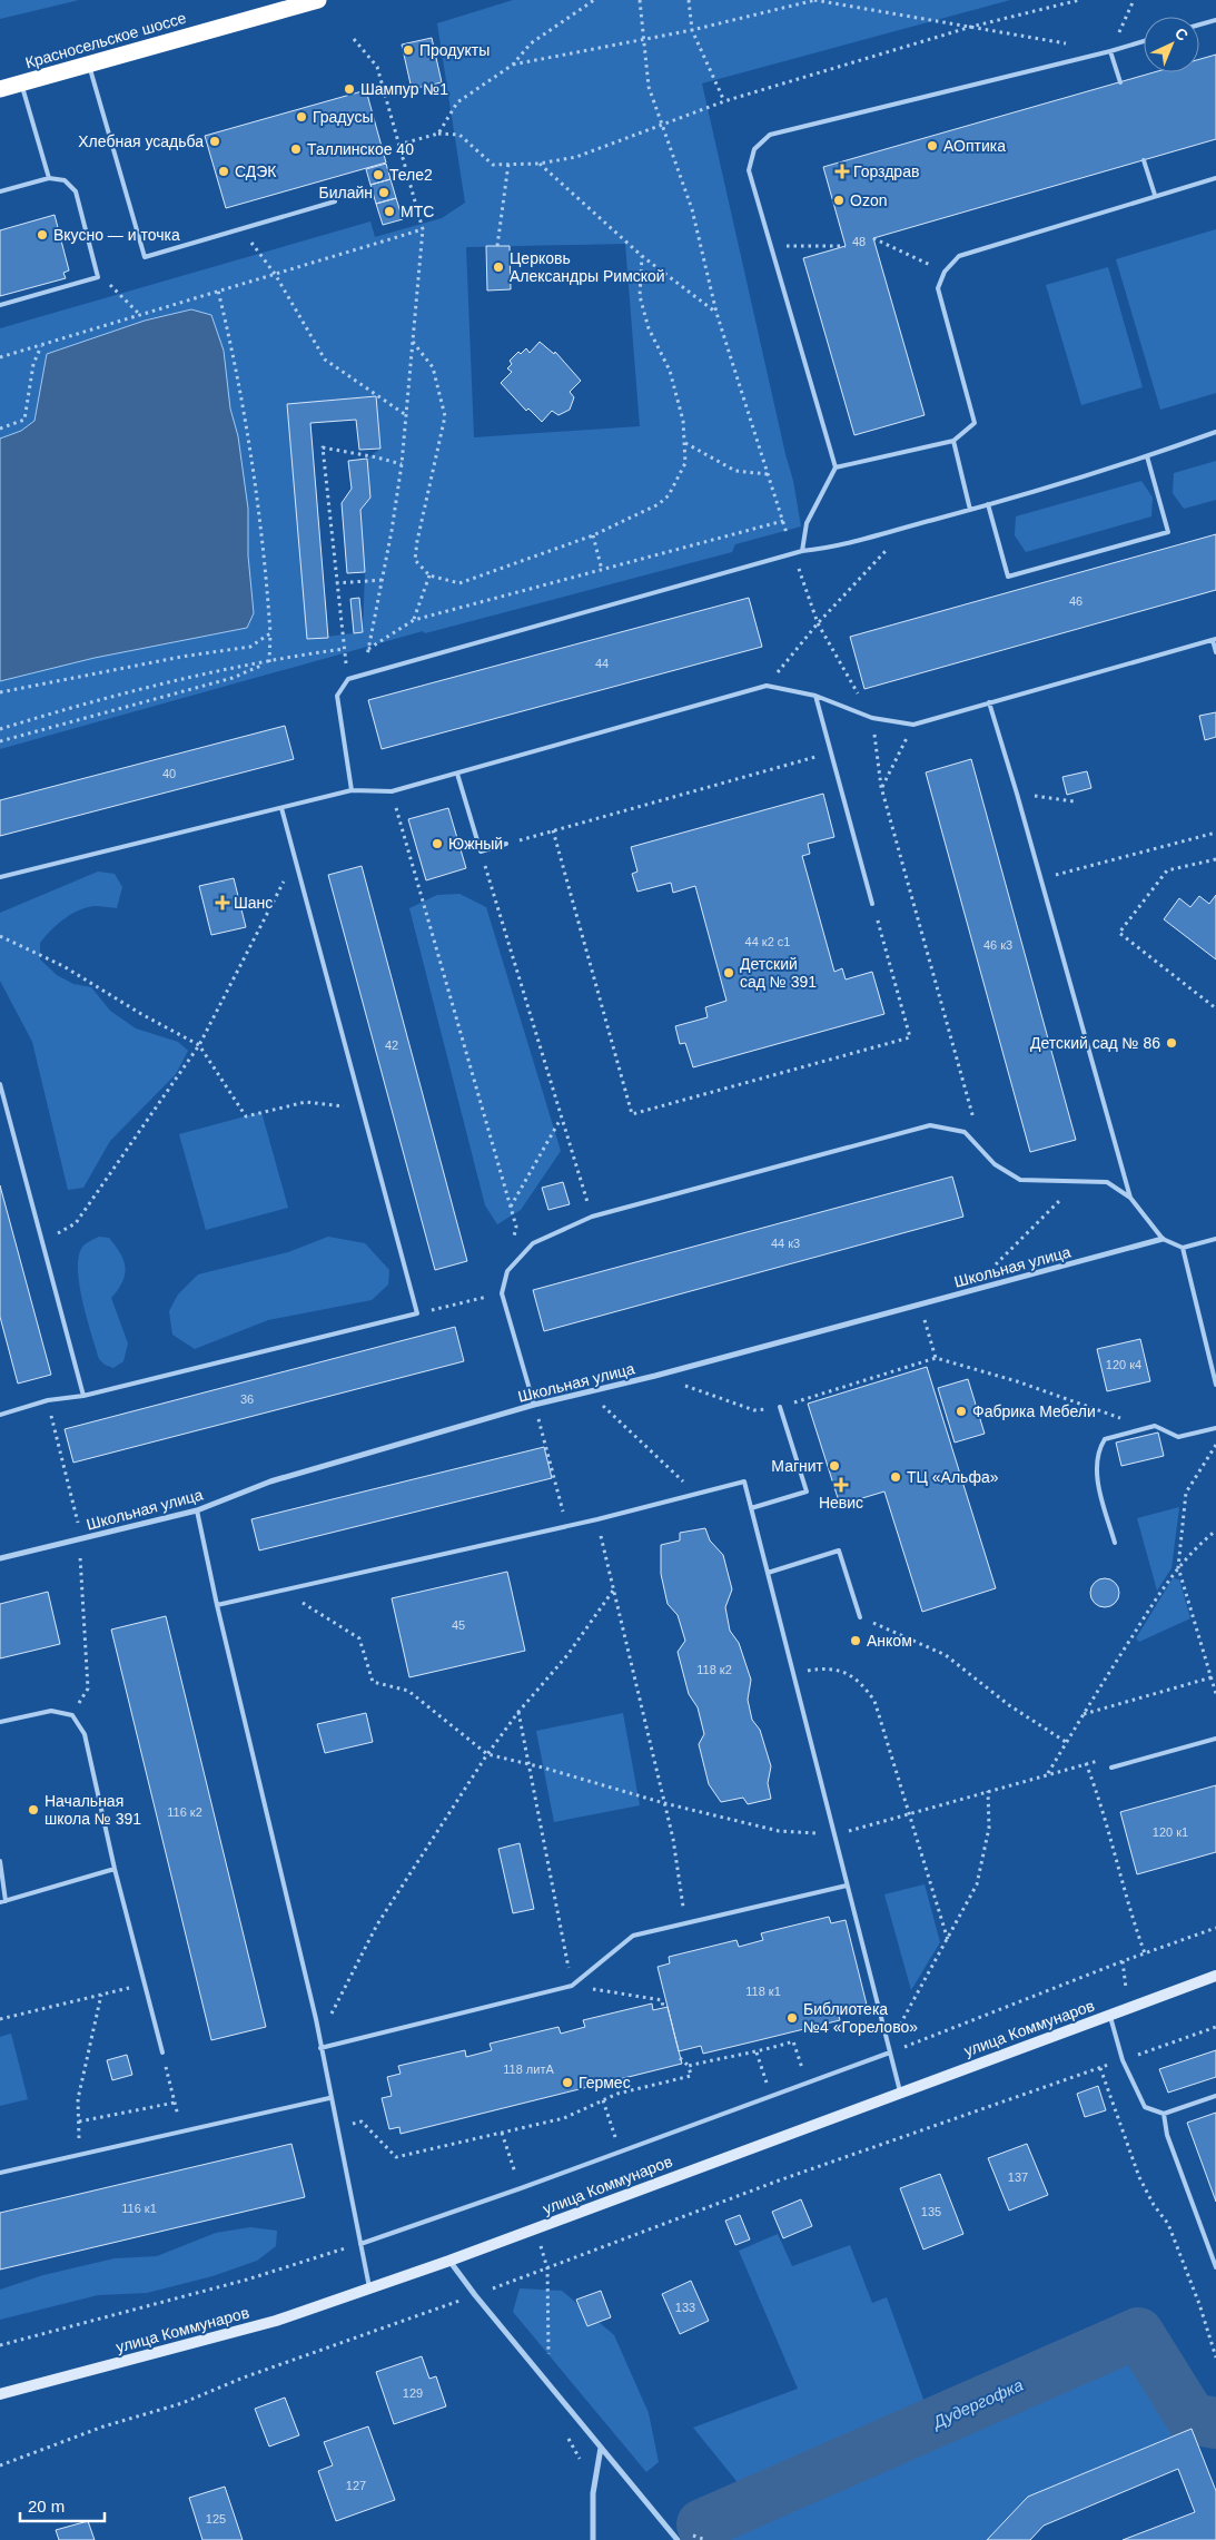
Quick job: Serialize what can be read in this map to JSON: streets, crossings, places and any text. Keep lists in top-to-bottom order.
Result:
{
  "streets": {
    "highway": ["Красносельское шоссе"],
    "street": ["Школьная улица", "улица Коммунаров"]
  },
  "water": ["Дудергофка"],
  "places": {
    "other": [
      "Продукты",
      "Шампур №1",
      "Градусы",
      "Хлебная усадьба",
      "АОптика",
      "Таллинское 40",
      "СДЭК",
      "Теле2",
      "Билайн",
      "Ozon",
      "МТС",
      "Вкусно — и точка",
      "Церковь Александры Римской",
      "Южный",
      "Детский сад № 391",
      "Детский сад № 86",
      "Фабрика Мебели",
      "Магнит",
      "ТЦ «Альфа»",
      "Анком",
      "Начальная школа № 391",
      "Библиотека №4 «Горелово»",
      "Гермес"
    ],
    "health": ["Горздрав", "Шанс", "Невис"]
  },
  "house_numbers": [
    "48",
    "46",
    "44",
    "40",
    "44 к2 с1",
    "46 к3",
    "42",
    "44 к3",
    "120 к4",
    "36",
    "45",
    "118 к2",
    "116 к2",
    "120 к1",
    "118 к1",
    "118 литА",
    "137",
    "116 к1",
    "135",
    "133",
    "129",
    "127",
    "125"
  ],
  "scale_bar": "20 m",
  "north": "top right"
}
